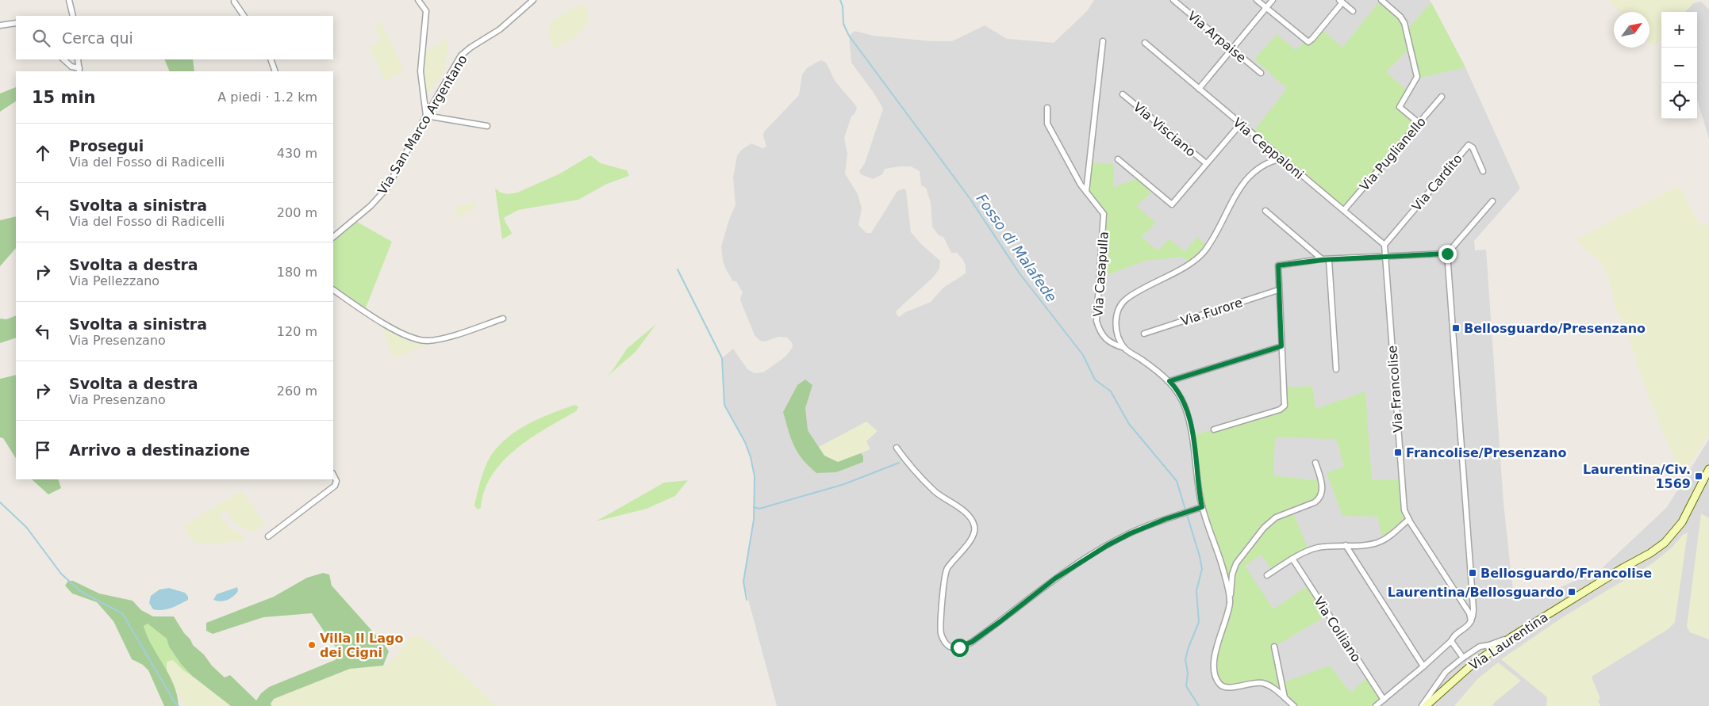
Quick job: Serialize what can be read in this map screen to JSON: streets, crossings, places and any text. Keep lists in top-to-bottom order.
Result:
{
  "streets": {
    "main road": ["Via Laurentina"],
    "street": [
      "Via Arpaise",
      "Via San Marco Argentano",
      "Via Visciano",
      "Via Ceppaloni",
      "Via Puglianello",
      "Via Cardito",
      "Via Casapulla",
      "Via Furore",
      "Via Francolise",
      "Via Colliano"
    ]
  },
  "crossings": [
    ["Via Ceppaloni", "Via Puglianello"],
    ["Via Ceppaloni", "Via Cardito"]
  ],
  "water": ["Fosso di Malafede"],
  "places": {
    "transit": [
      "Bellosguardo/Presenzano",
      "Francolise/Presenzano",
      "Laurentina/Civ. 1569",
      "Bellosguardo/Francolise",
      "Laurentina/Bellosguardo"
    ],
    "other": ["Villa Il Lago dei Cigni"]
  },
  "north": "top right",
  "page": {
    "map_buttons": ["+", "−"],
    "search": "Cerca qui",
    "heading": ["15 min", "A piedi · 1.2 km"],
    "list": [
      ["Prosegui", "Via del Fosso di Radicelli", "430 m"],
      ["Svolta a sinistra", "Via del Fosso di Radicelli", "200 m"],
      ["Svolta a destra", "Via Pellezzano", "180 m"],
      ["Svolta a sinistra", "Via Presenzano", "120 m"],
      ["Svolta a destra", "Via Presenzano", "260 m"],
      "Arrivo a destinazione"
    ]
  }
}
